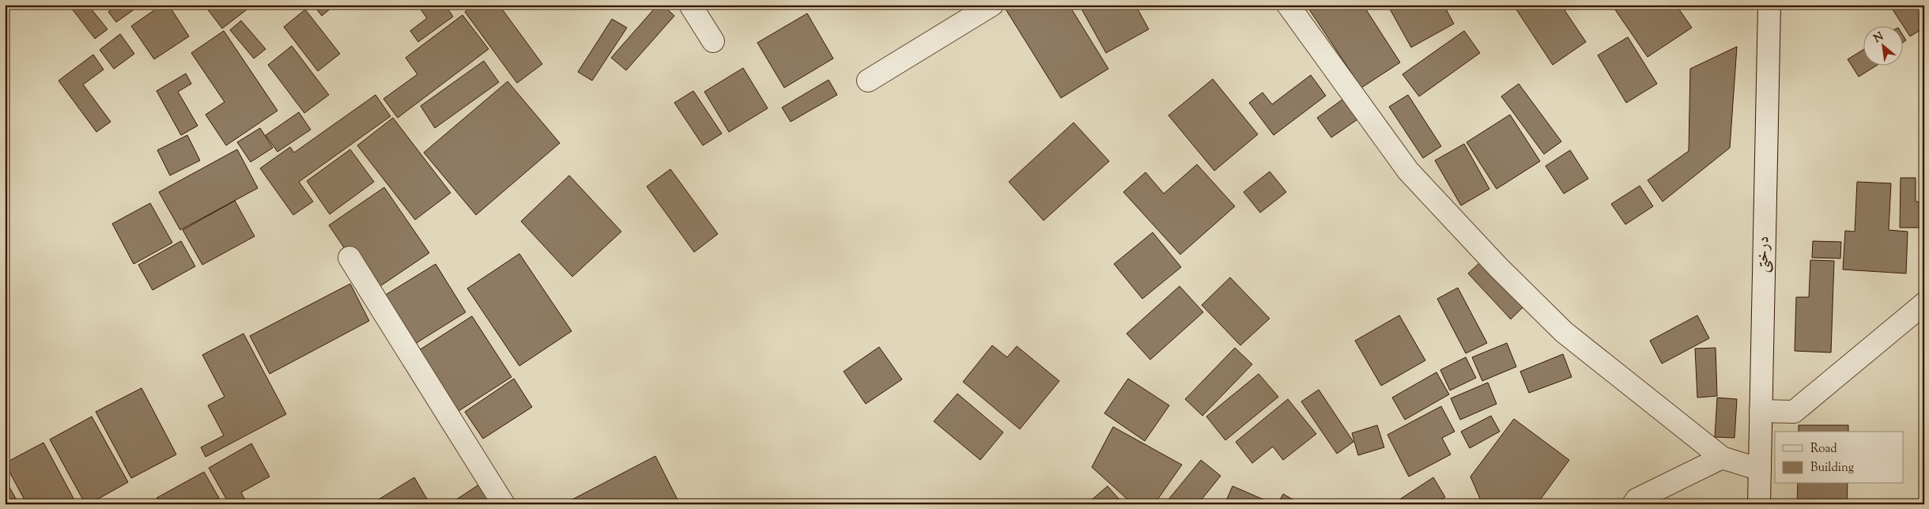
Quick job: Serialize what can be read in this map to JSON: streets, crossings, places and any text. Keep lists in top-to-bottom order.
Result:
{
  "streets": {
    "street": ["درختی"]
  },
  "legend": ["Road", "Building"],
  "north": "top left"
}
